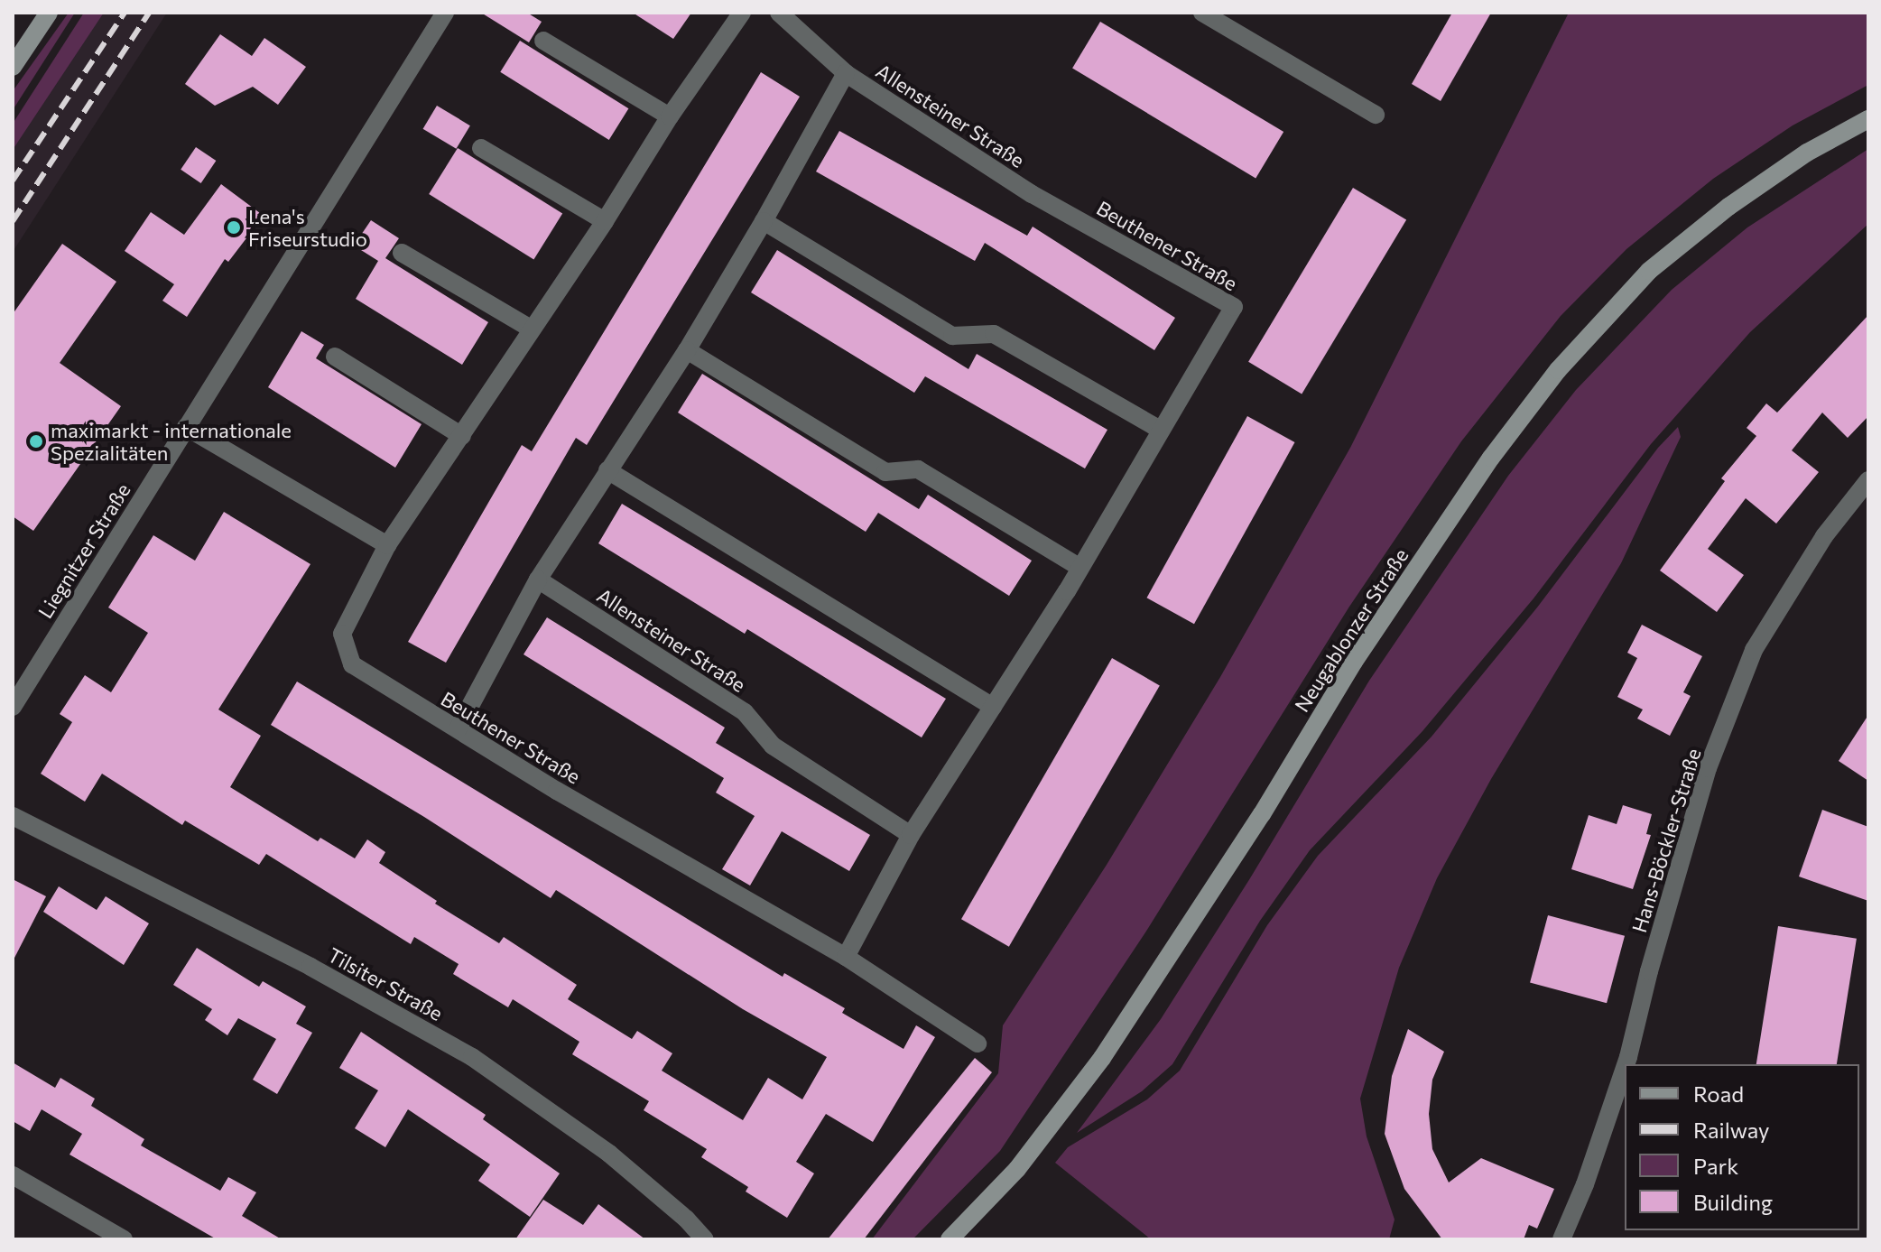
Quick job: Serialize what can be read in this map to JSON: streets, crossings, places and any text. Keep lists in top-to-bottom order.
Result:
{
  "streets": {
    "street": [
      "Allensteiner Straße",
      "Beuthener Straße",
      "Liegnitzer Straße",
      "Neugablonzer Straße",
      "Hans-Böckler-Straße",
      "Tilsiter Straße"
    ]
  },
  "crossings": [
    ["Allensteiner Straße", "Beuthener Straße"]
  ],
  "places": ["Lena's Friseurstudio", "maximarkt - internationale Spezialitäten"],
  "legend": [
    "Road",
    "Railway",
    "Park",
    "Building"
  ]
}
